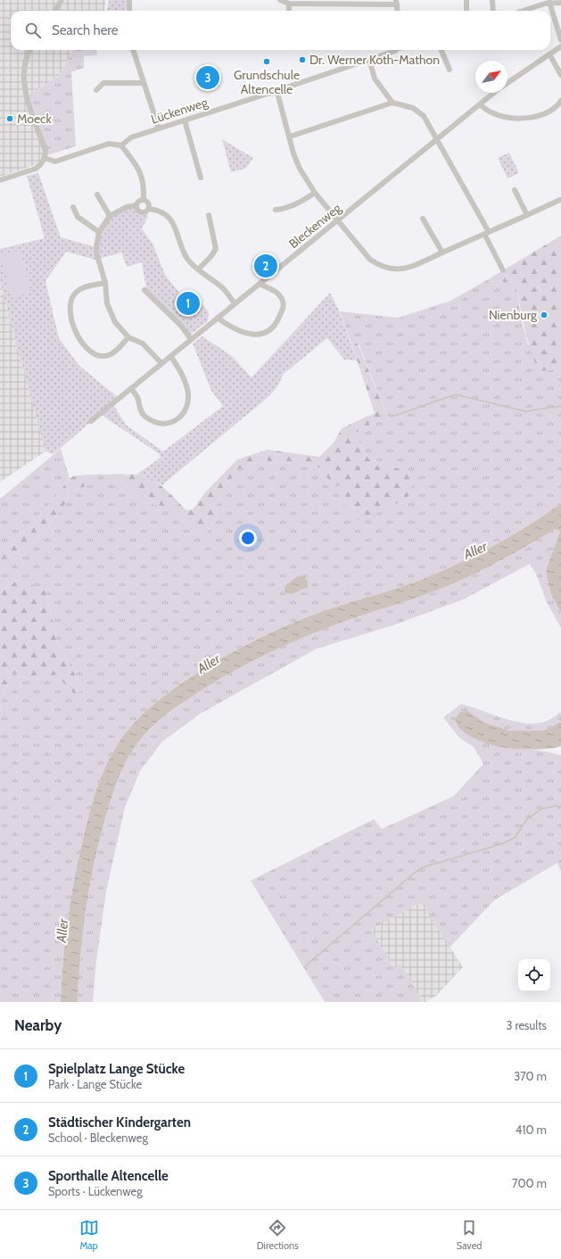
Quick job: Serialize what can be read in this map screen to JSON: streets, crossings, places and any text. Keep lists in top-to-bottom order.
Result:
{
  "streets": {
    "street": ["Lückenweg", "Bleckenweg"]
  },
  "water": ["Aller"],
  "places": [
    "Dr. Werner Koth-Mathon",
    "Grundschule Altencelle",
    "Moeck",
    "Nienburg"
  ],
  "north": "top right",
  "page": {
    "search": "Search here",
    "pins": ["3", "2", "1"],
    "heading": ["Nearby", "3 results"],
    "list": [
      {
        "mark": "1",
        "name": "Spielplatz Lange Stücke",
        "note": "Park · Lange Stücke",
        "value": "370 m"
      },
      {
        "mark": "2",
        "name": "Städtischer Kindergarten",
        "note": "School · Bleckenweg",
        "value": "410 m"
      },
      {
        "mark": "3",
        "name": "Sporthalle Altencelle",
        "note": "Sports · Lückenweg",
        "value": "700 m"
      }
    ],
    "nav": ["Map", "Directions", "Saved"]
  }
}
